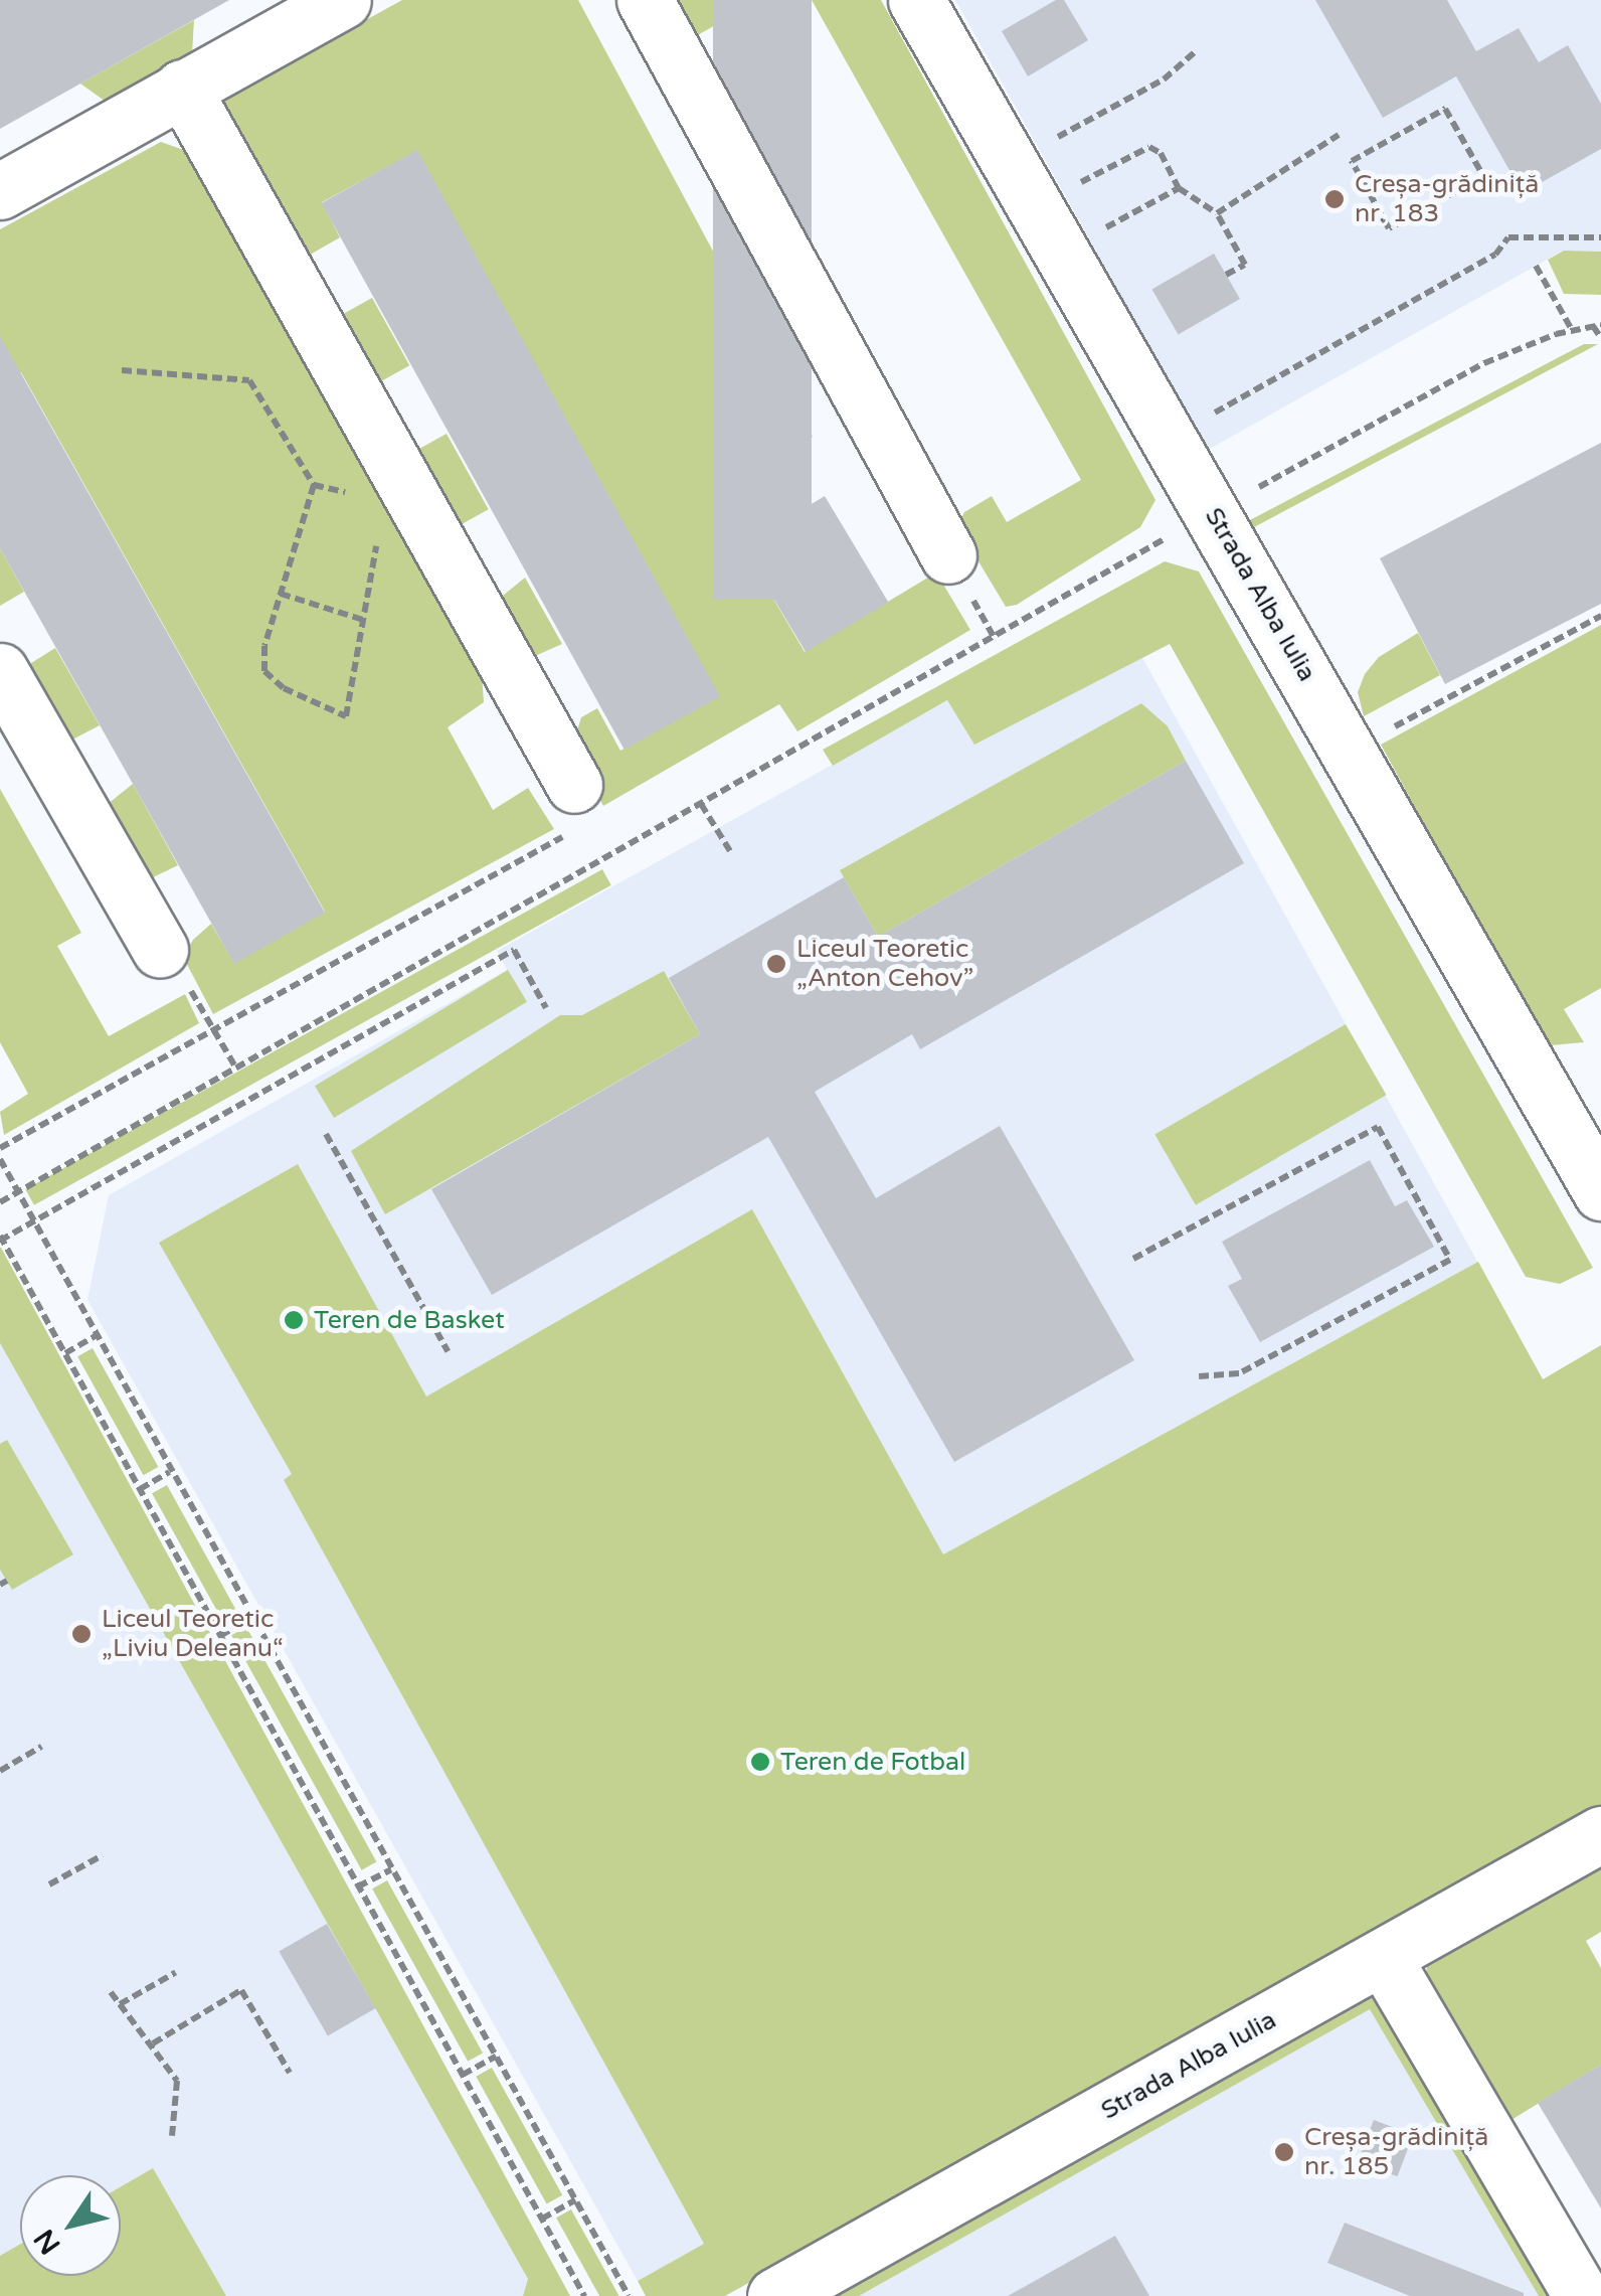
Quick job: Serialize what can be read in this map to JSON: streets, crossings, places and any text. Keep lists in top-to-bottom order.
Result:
{
  "streets": {
    "lane": ["Strada Alba Iulia"]
  },
  "places": [
    "Creșa-grădiniță nr. 183",
    "Liceul Teoretic „Anton Cehov”",
    "Teren de Basket",
    "Liceul Teoretic „Liviu Deleanu“",
    "Teren de Fotbal",
    "Creșa-grădiniță nr. 185"
  ],
  "north": "bottom left"
}
